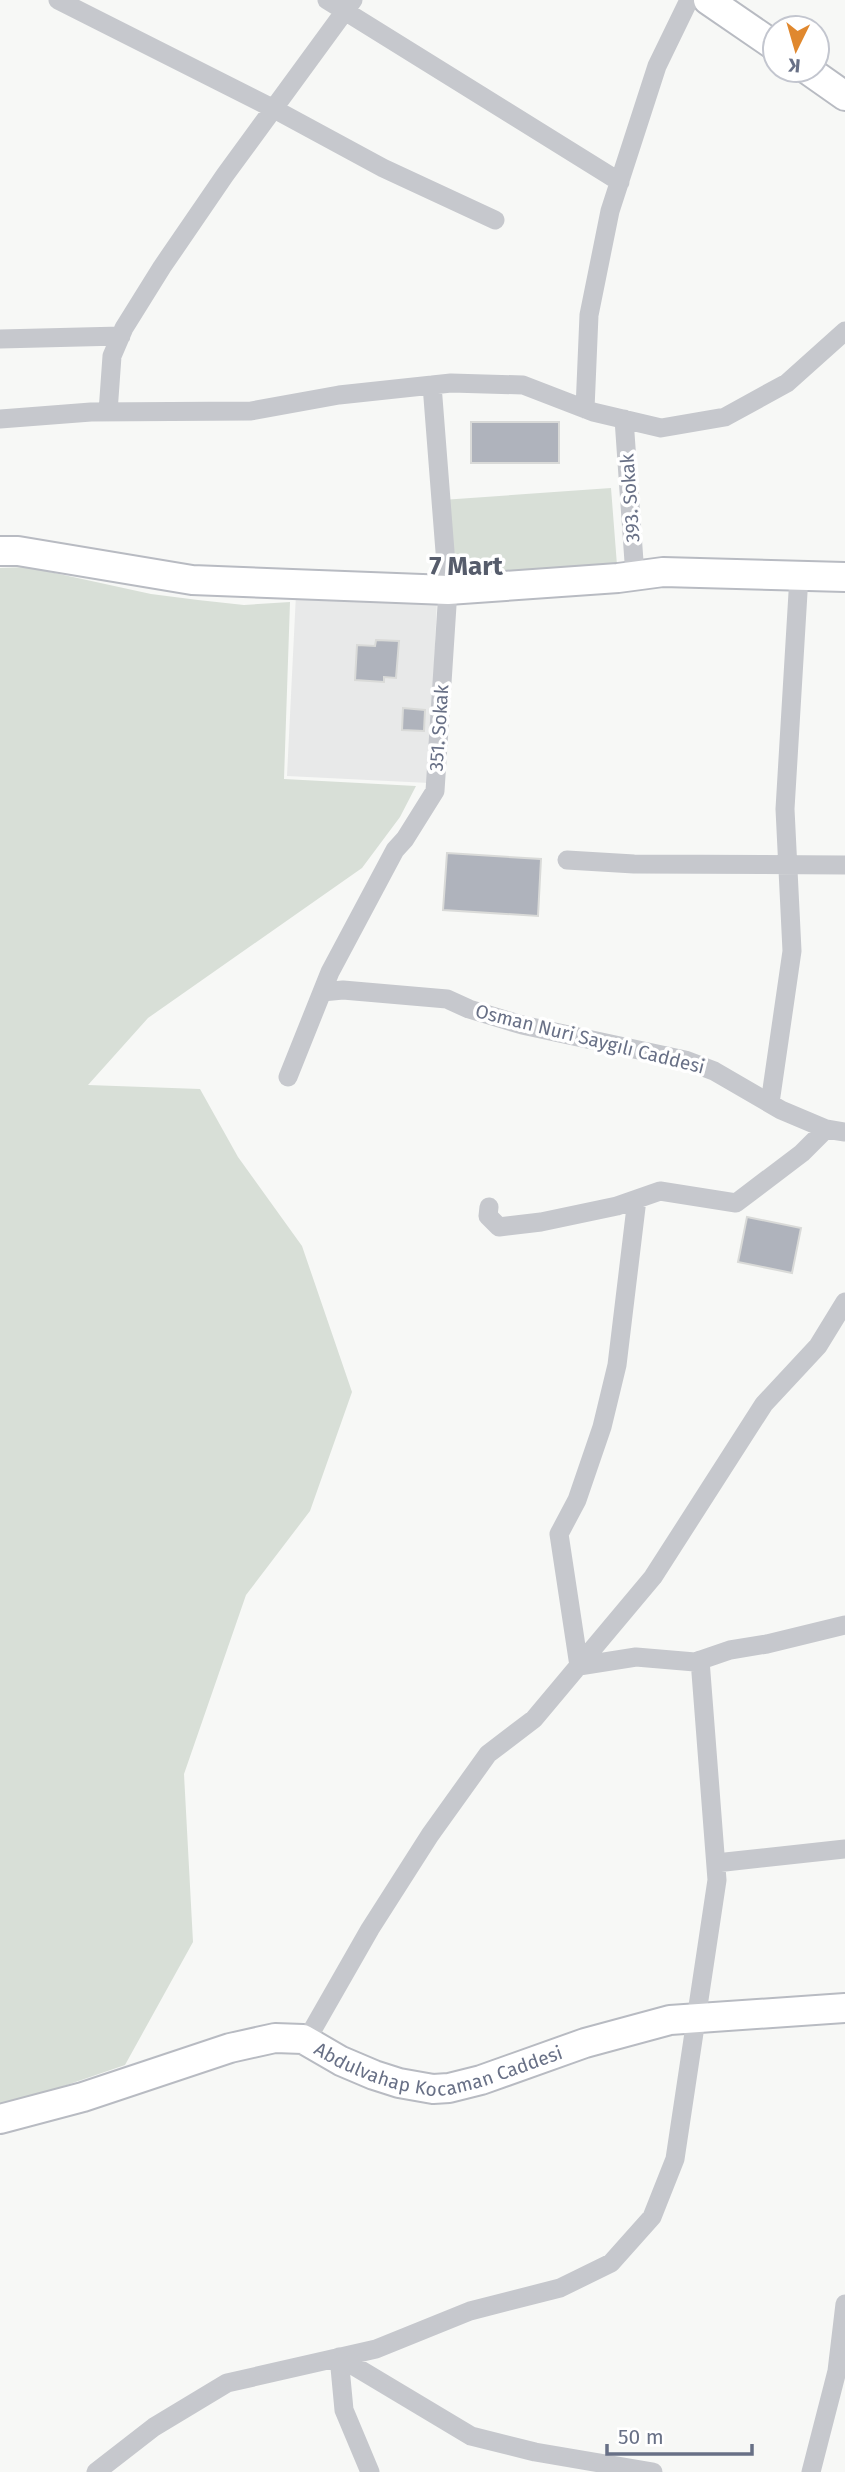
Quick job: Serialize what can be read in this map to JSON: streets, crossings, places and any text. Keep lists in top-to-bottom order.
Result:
{
  "streets": {
    "street": [
      "393. Sokak",
      "351. Sokak",
      "Osman Nuri Saygılı Caddesi",
      "Abdulvahap Kocaman Caddesi"
    ]
  },
  "crossings": [
    ["351. Sokak", "Osman Nuri Saygılı Caddesi"]
  ],
  "districts": ["7 Mart"],
  "scale_bar": "50 m",
  "north": "bottom"
}
